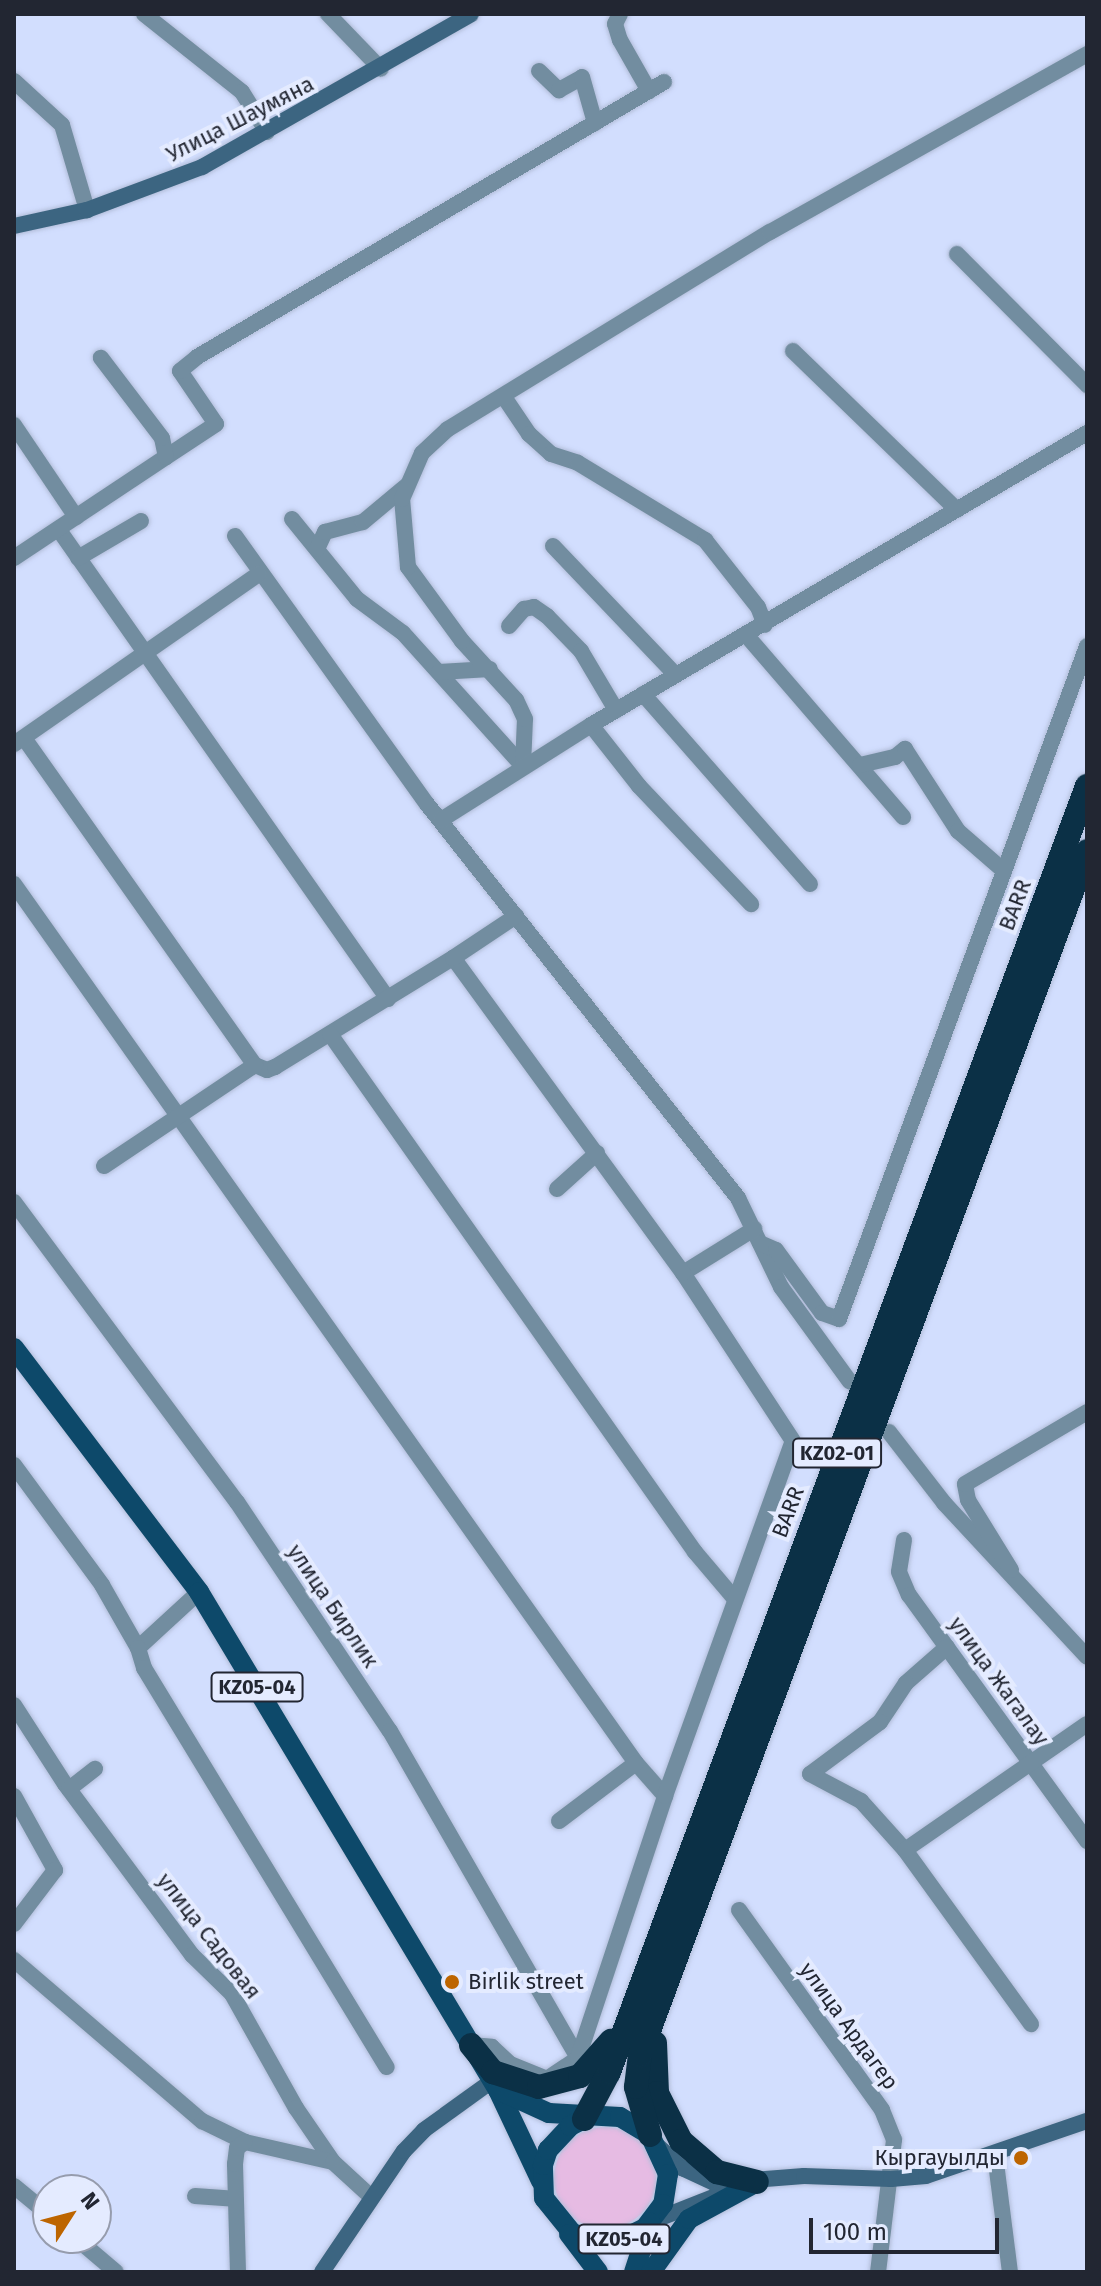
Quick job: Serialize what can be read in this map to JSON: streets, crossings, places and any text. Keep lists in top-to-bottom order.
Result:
{
  "streets": {
    "highway": ["BARR", "KZ02-01"],
    "main road": ["KZ05-04"],
    "street": [
      "Улица Шаумяна",
      "улица Бирлик",
      "улица Жагалау",
      "улица Садовая",
      "улица Ардагер"
    ]
  },
  "crossings": [
    ["BARR", "KZ02-01"],
    ["BARR", "KZ05-04"],
    ["KZ02-01", "KZ05-04"]
  ],
  "places": ["Birlik street", "Кыргауылды"],
  "scale_bar": "100 m",
  "north": "top right"
}
